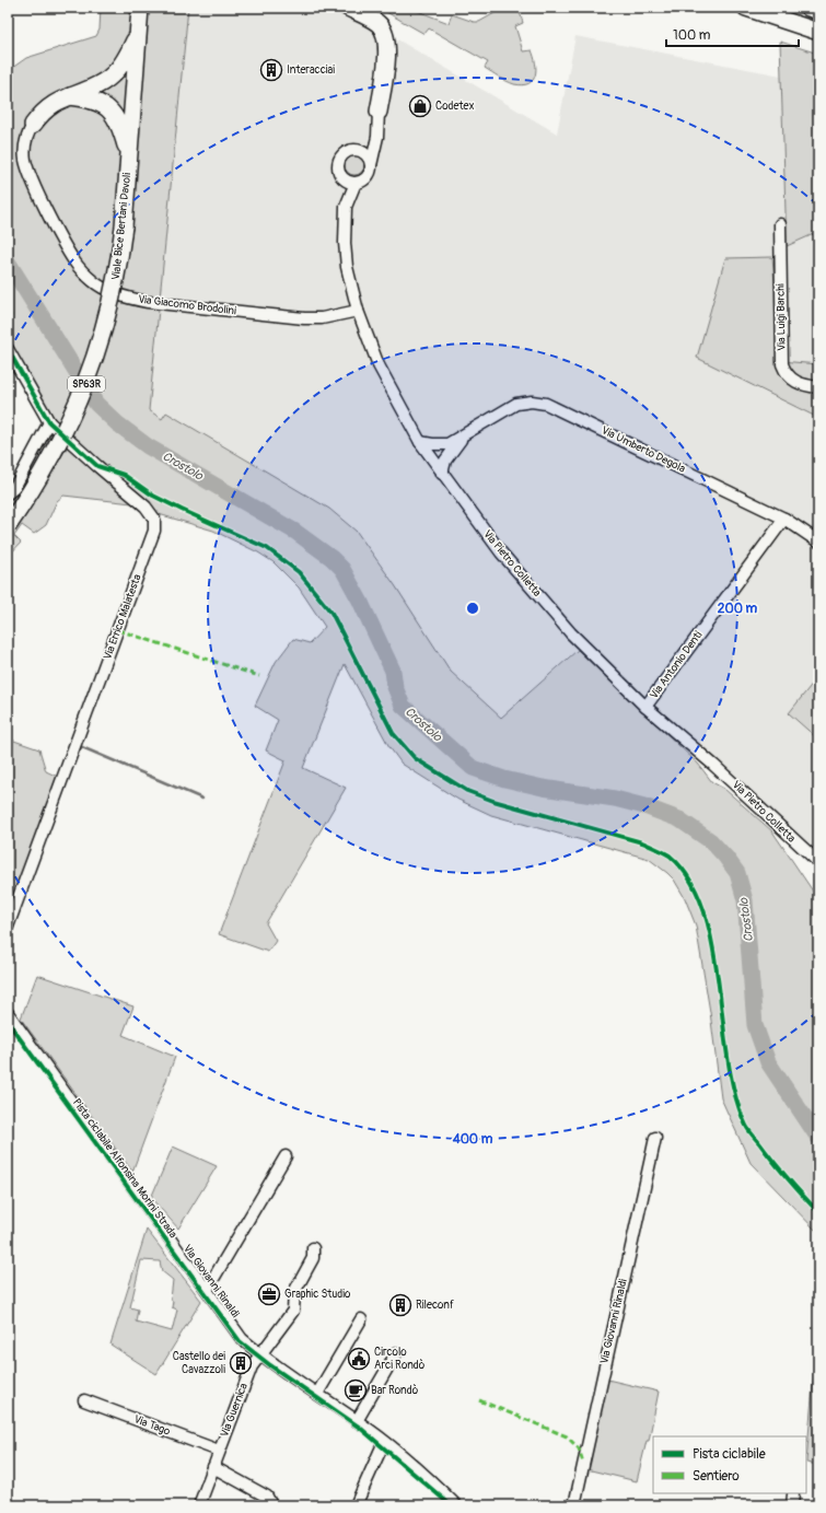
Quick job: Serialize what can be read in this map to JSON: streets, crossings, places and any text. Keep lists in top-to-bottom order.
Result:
{
  "streets": {
    "highway": ["Viale Bice Bertani Davoli", "SP63R"],
    "street": [
      "Via Giacomo Brodolini",
      "Via Luigi Barchi",
      "Via Umberto Degola",
      "Via Pietro Colletta",
      "Via Errico Malatesta",
      "Via Antonio Denti",
      "Via Giovanni Rinaldi",
      "Via Guernica",
      "Via Tago"
    ],
    "cycle path": ["Pista ciclabile Alfonsina Morini Strada"]
  },
  "crossings": [
    ["Via Giacomo Brodolini", "Via Pietro Colletta"],
    ["Via Umberto Degola", "Via Pietro Colletta"],
    ["Via Umberto Degola", "Via Antonio Denti"],
    ["Via Pietro Colletta", "Via Antonio Denti"],
    ["Via Giovanni Rinaldi", "Via Guernica"],
    ["Via Guernica", "Via Tago"]
  ],
  "water": ["Crostolo"],
  "places": {
    "building": ["Interacciai", "Rileconf", "Castello dei Cavazzoli"],
    "shop": ["Codetex"],
    "office": ["Graphic Studio"],
    "public building": ["Circolo Arci Rondò"],
    "cafe": ["Bar Rondò"]
  },
  "legend": ["Pista ciclabile", "Sentiero"],
  "scale_bar": "100 m",
  "rings": ["200 m", "400 m"]
}
